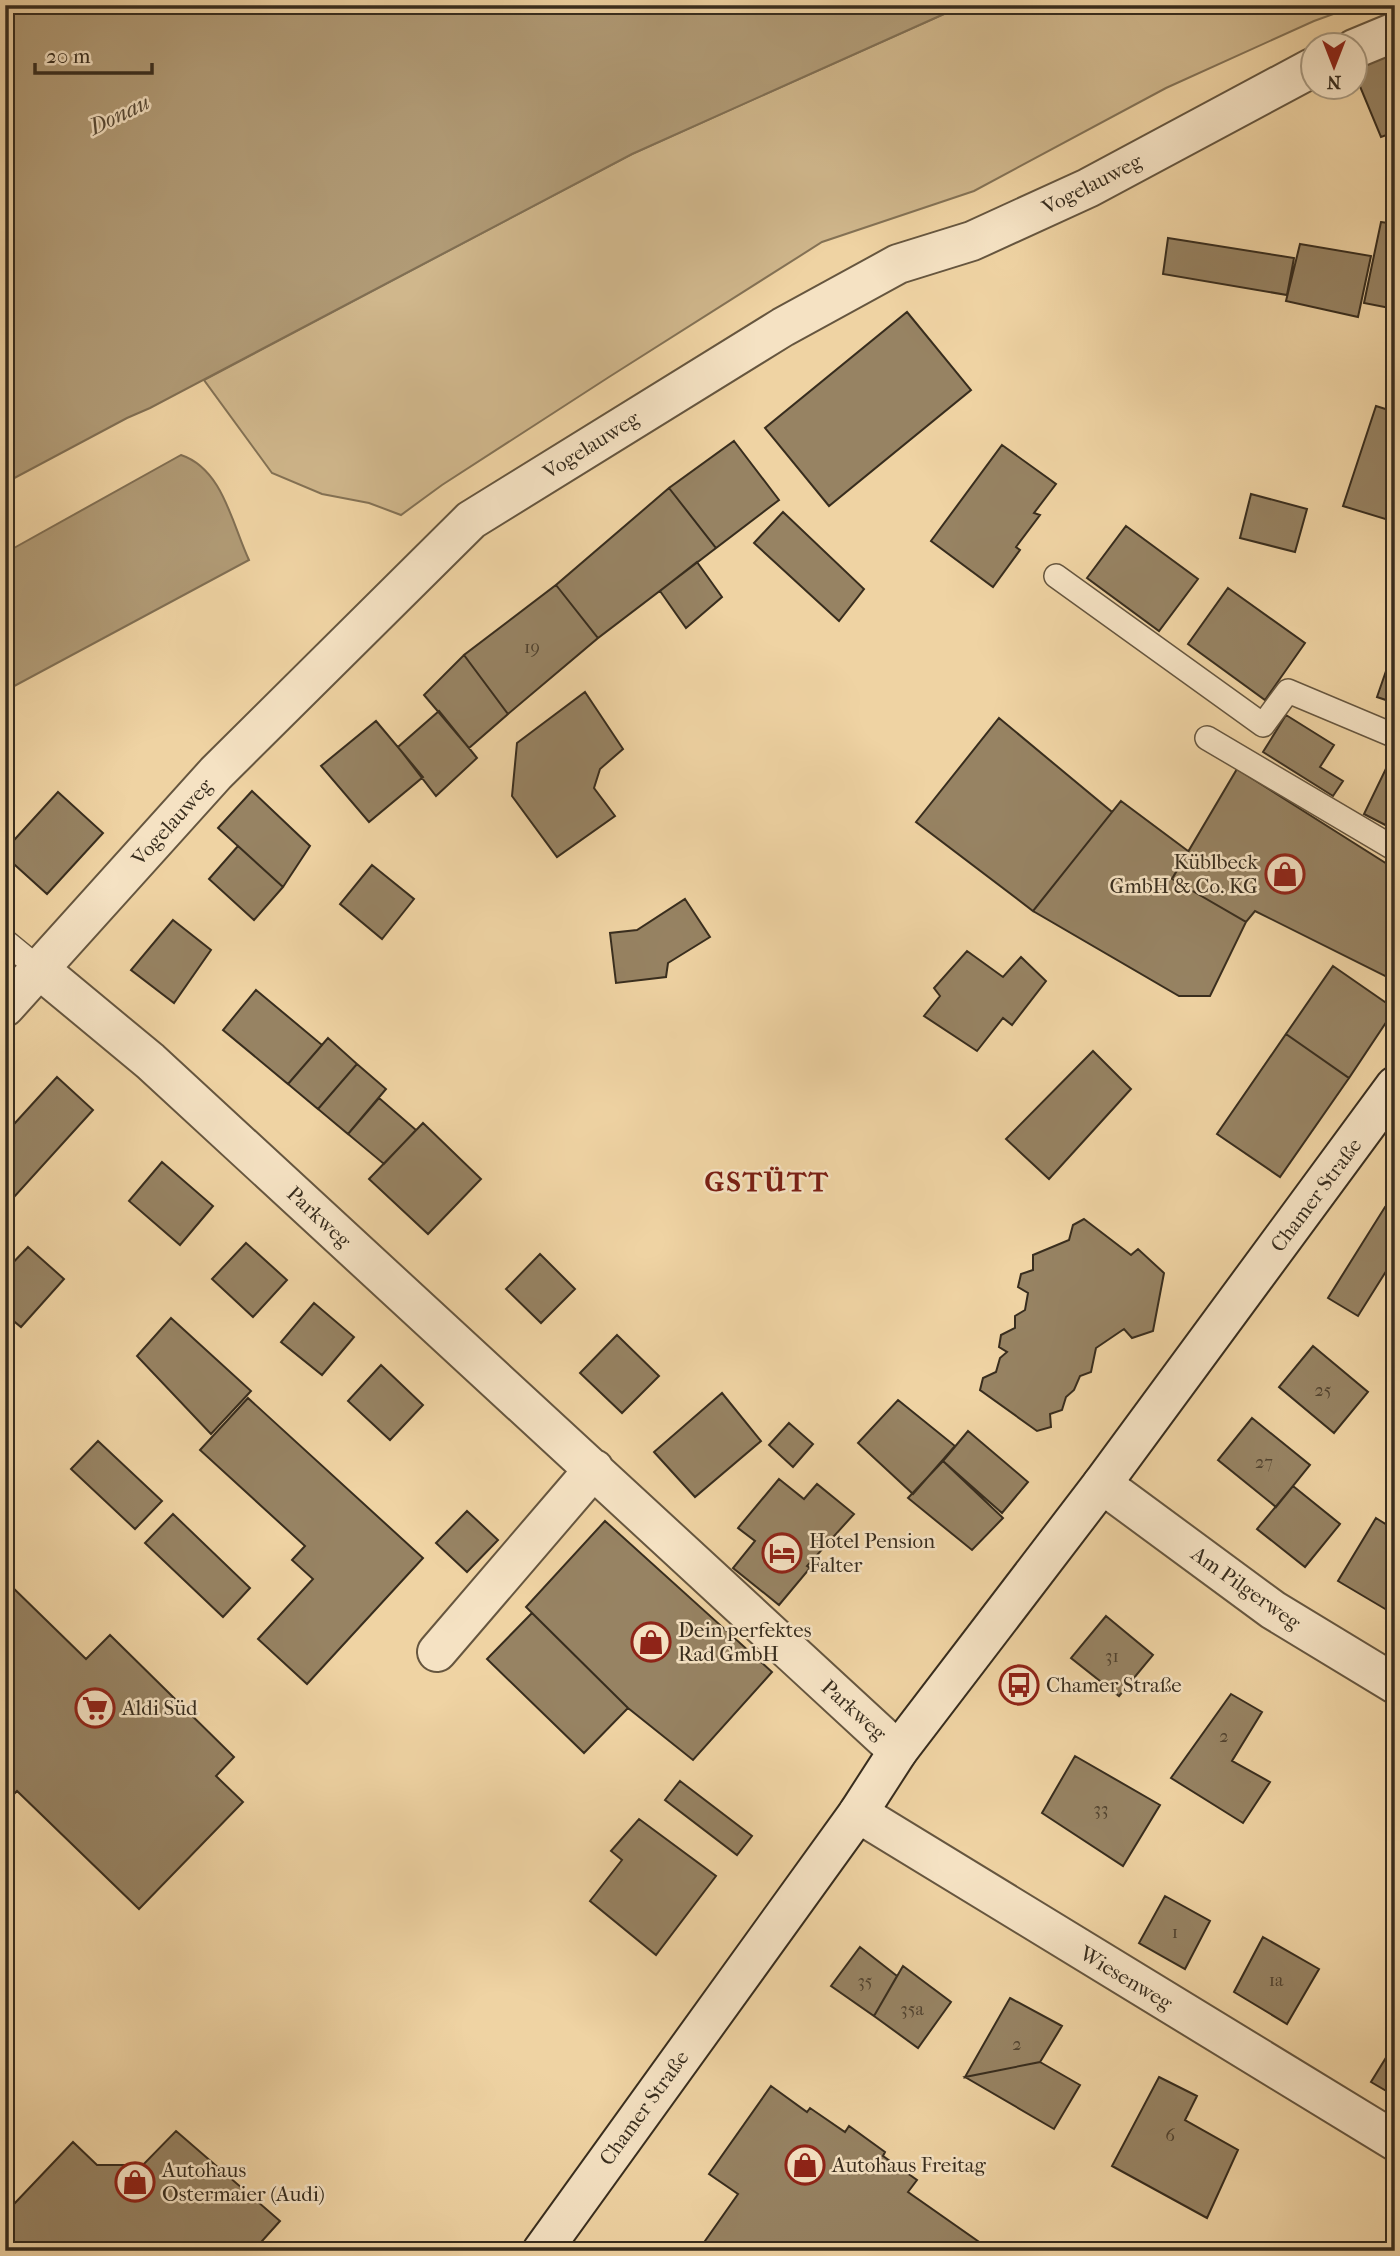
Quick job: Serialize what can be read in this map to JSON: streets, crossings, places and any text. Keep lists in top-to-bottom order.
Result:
{
  "streets": {
    "street": [
      "Vogelauweg",
      "Chamer Straße",
      "Parkweg",
      "Am Pilgerweg",
      "Wiesenweg"
    ]
  },
  "crossings": [
    ["Vogelauweg", "Parkweg"],
    ["Chamer Straße", "Parkweg"],
    ["Chamer Straße", "Am Pilgerweg"],
    ["Chamer Straße", "Wiesenweg"]
  ],
  "districts": ["GSTÜTT"],
  "water": ["Donau"],
  "places": {
    "shop": [
      "Küblbeck GmbH & Co. KG",
      "Dein perfektes Rad GmbH",
      "Autohaus Freitag",
      "Autohaus Ostermaier (Audi)"
    ],
    "hotel": ["Hotel Pension Falter"],
    "bus stop": ["Chamer Straße"],
    "supermarket": ["Aldi Süd"]
  },
  "house_numbers": [
    "19",
    "25",
    "27",
    "31",
    "2",
    "33",
    "1",
    "1a",
    "35",
    "35a",
    "2",
    "6"
  ],
  "scale_bar": "20 m",
  "north": "bottom"
}
